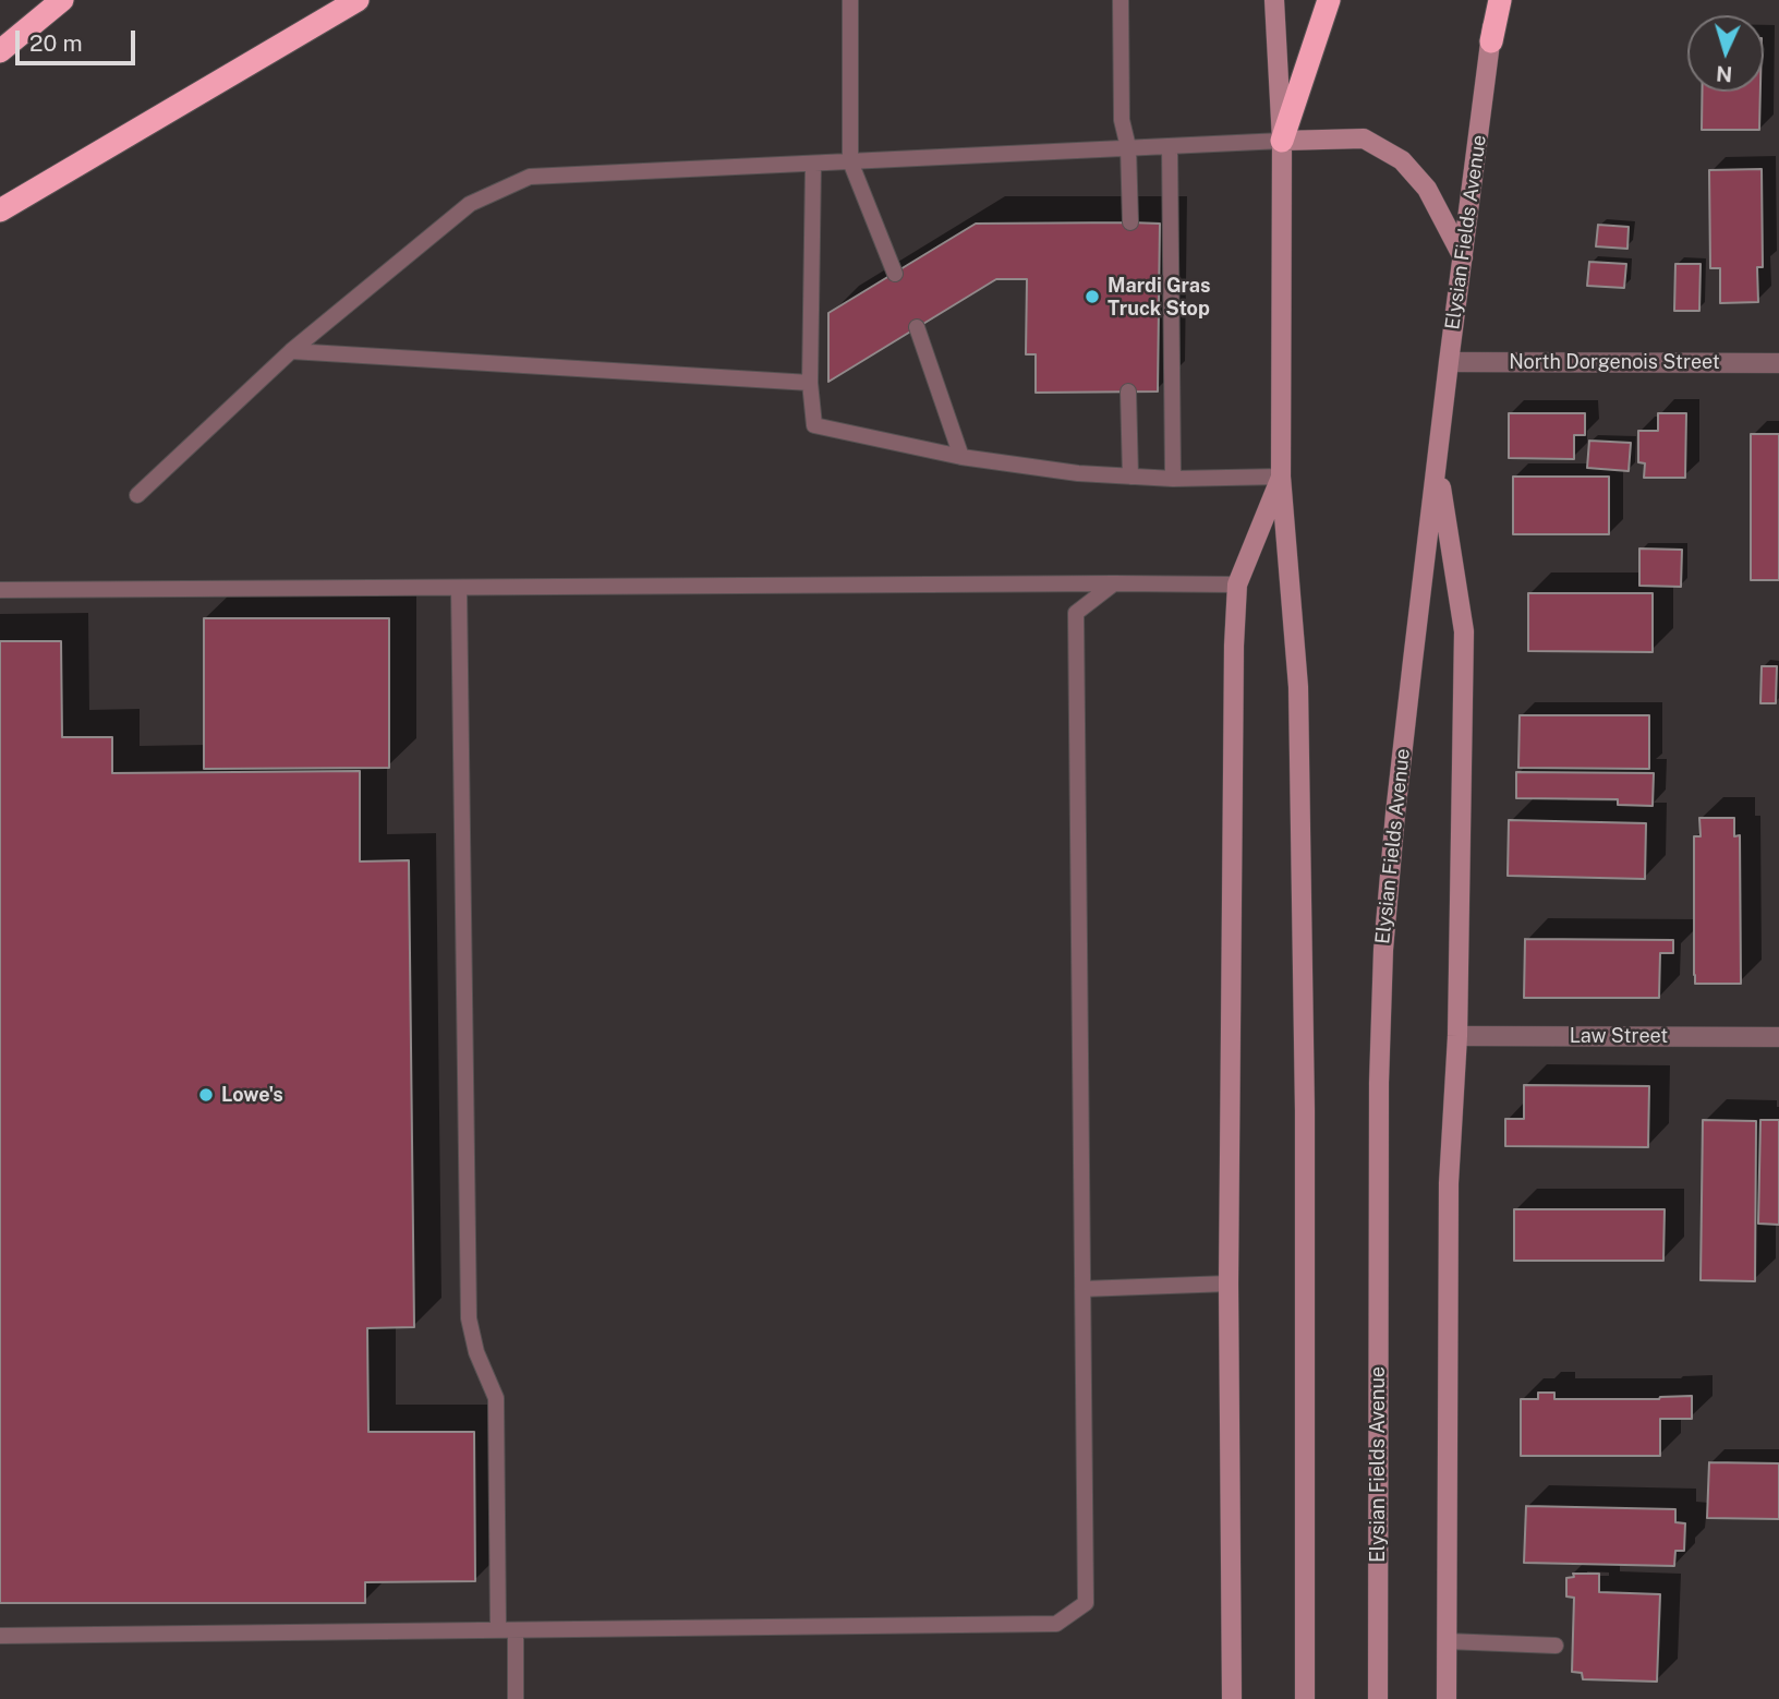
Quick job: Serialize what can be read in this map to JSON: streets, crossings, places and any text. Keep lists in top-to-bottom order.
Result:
{
  "streets": {
    "main road": ["Elysian Fields Avenue"],
    "street": ["North Dorgenois Street", "Law Street"]
  },
  "crossings": [
    ["Elysian Fields Avenue", "North Dorgenois Street"]
  ],
  "places": ["Mardi Gras Truck Stop", "Lowe's"],
  "scale_bar": "20 m",
  "north": "bottom"
}
